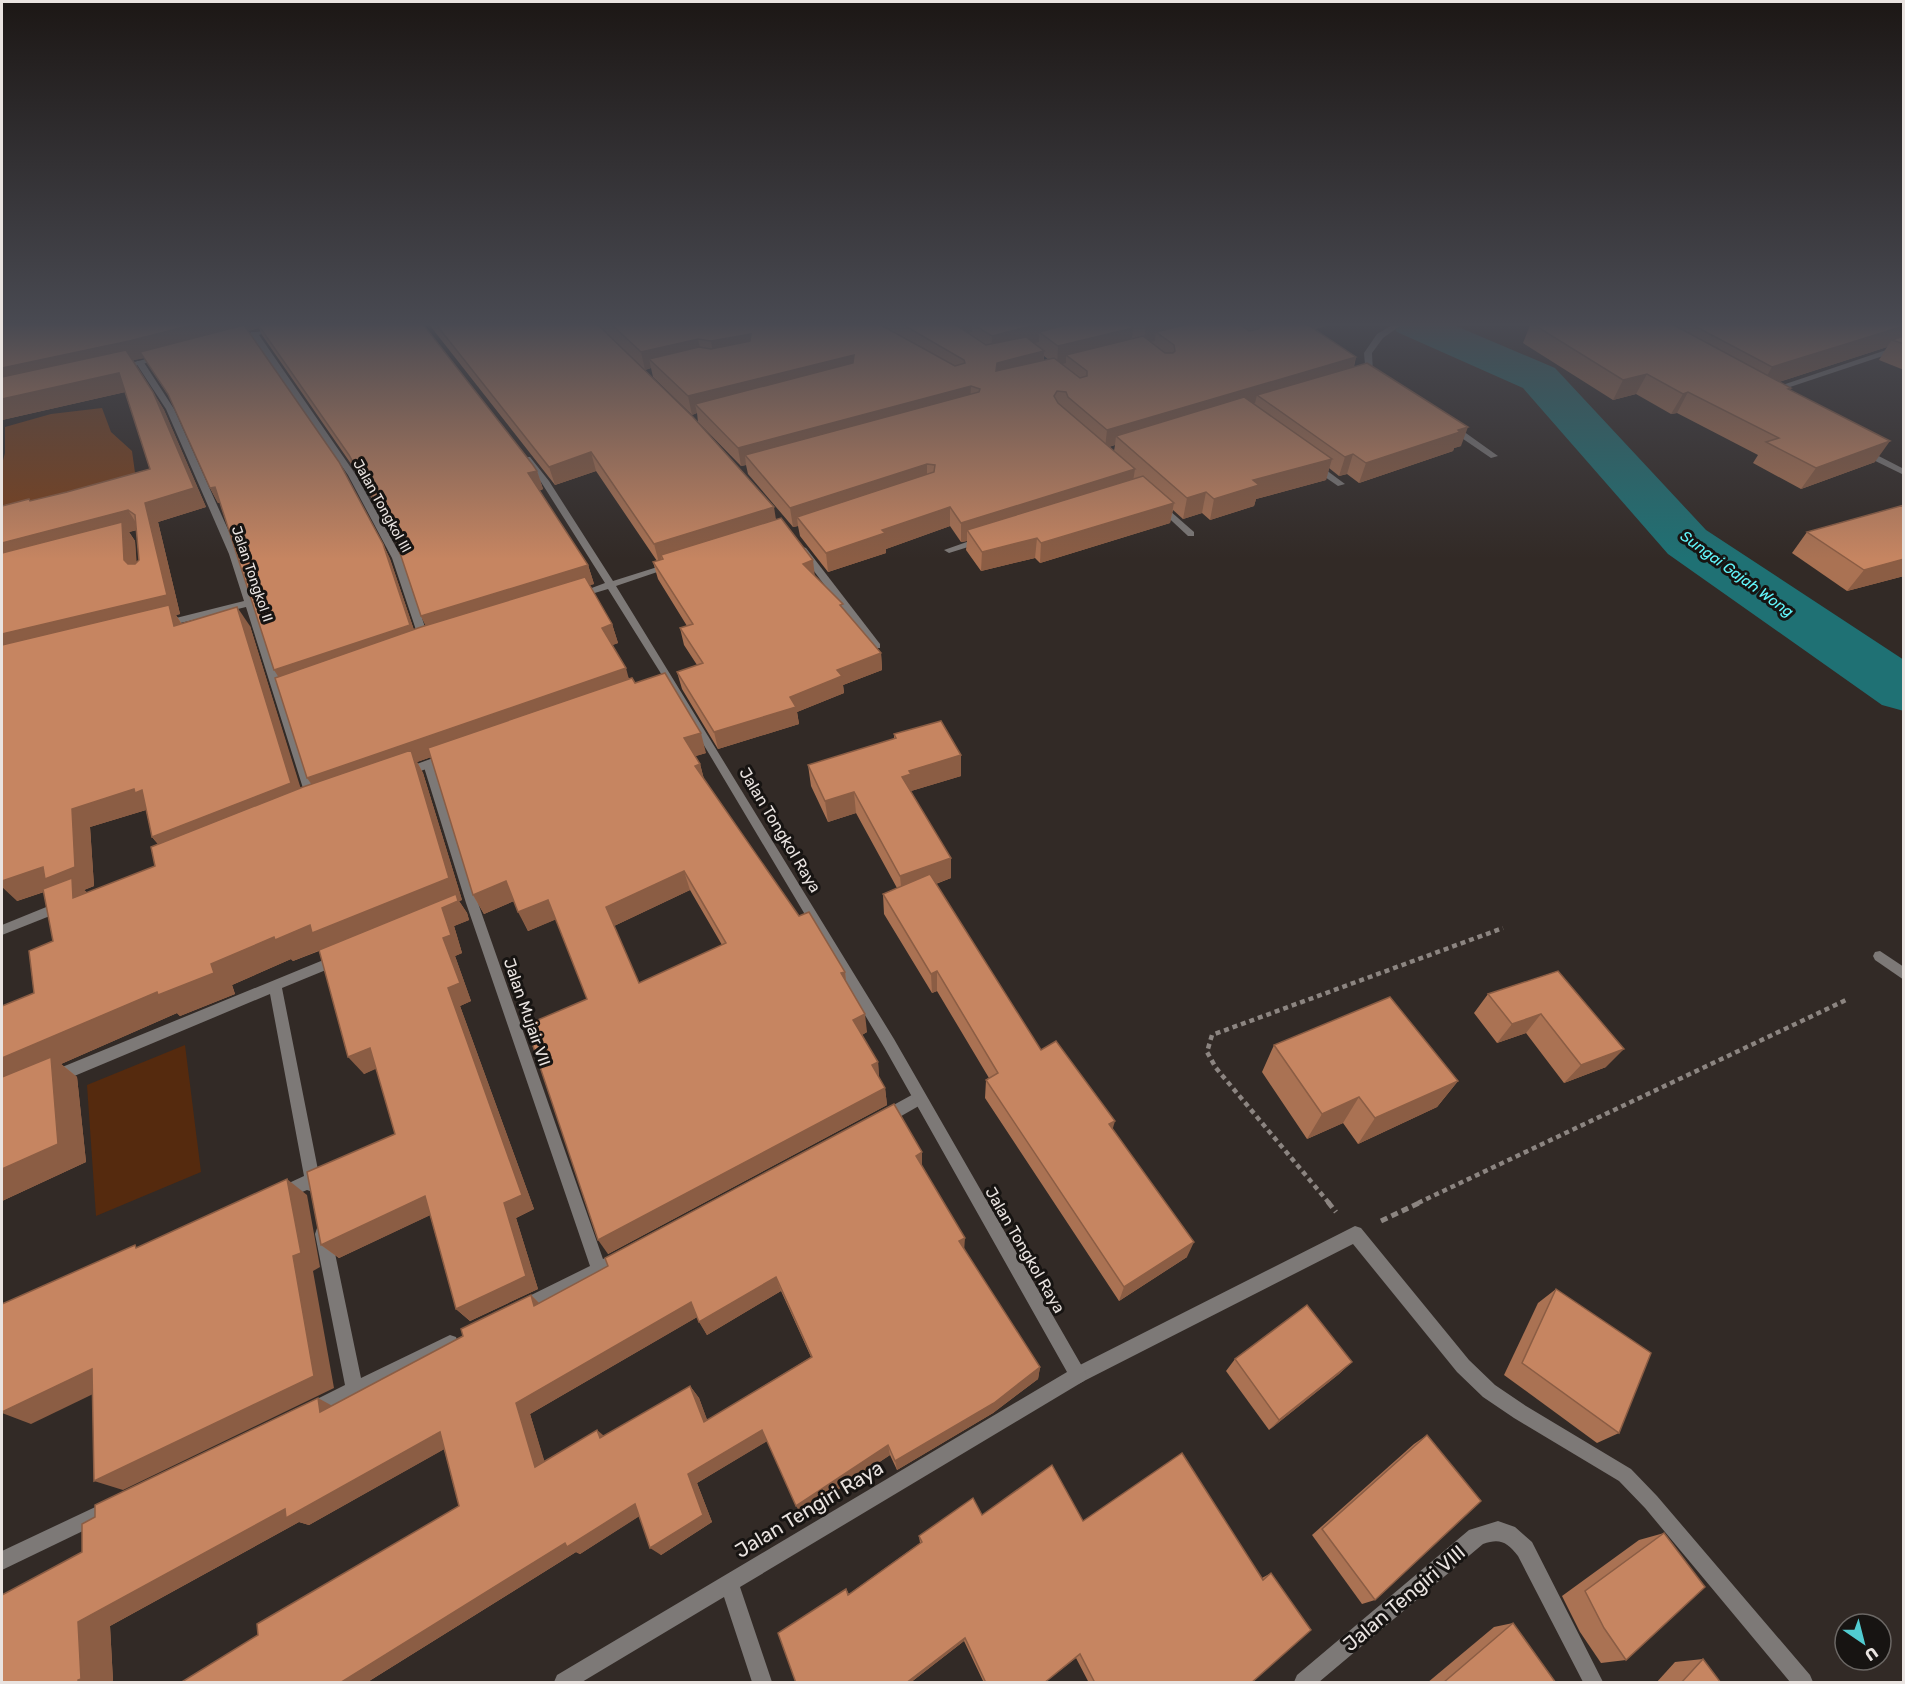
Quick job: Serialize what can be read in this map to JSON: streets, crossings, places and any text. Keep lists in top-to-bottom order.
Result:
{
  "streets": {
    "street": [
      "Jalan Tongkol III",
      "Jalan Tongkol II",
      "Jalan Tongkol Raya",
      "Jalan Mujair VII",
      "Jalan Tengiri Raya",
      "Jalan Tengiri VIII"
    ]
  },
  "crossings": [
    ["Jalan Tongkol Raya", "Jalan Tengiri Raya"]
  ],
  "water": ["Sungai Gajah Wong"],
  "north": "bottom right"
}
